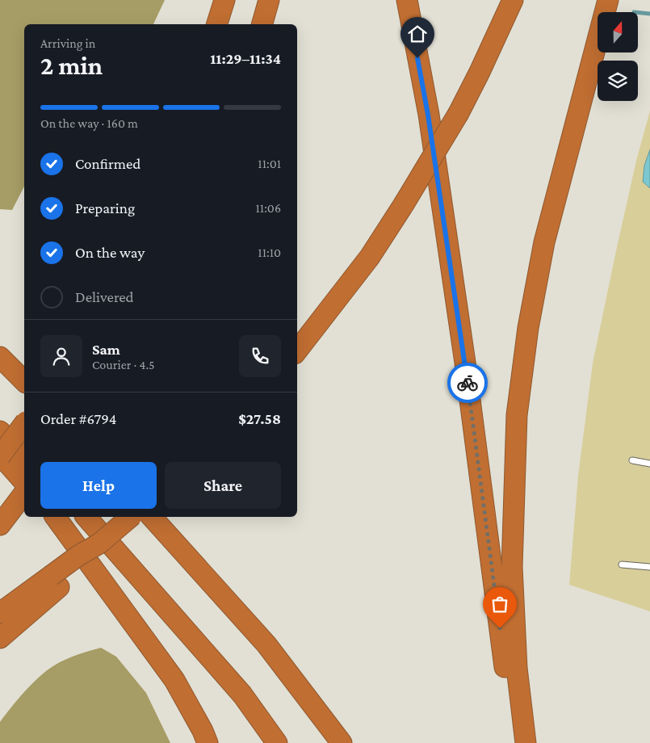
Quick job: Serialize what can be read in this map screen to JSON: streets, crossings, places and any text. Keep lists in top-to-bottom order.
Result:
{
  "north": "top",
  "page": {
    "heading": ["2 min", "Arriving in", "11:29–11:34"],
    "panel": [
      "Sam",
      "Courier · 4.5",
      "Order #6794",
      "$27.58"
    ],
    "bar": "On the way · 160 m",
    "list": [
      ["Confirmed", "11:01"],
      ["Preparing", "11:06"],
      ["On the way", "11:10"],
      "Delivered"
    ],
    "buttons": ["Help", "Share"]
  }
}
